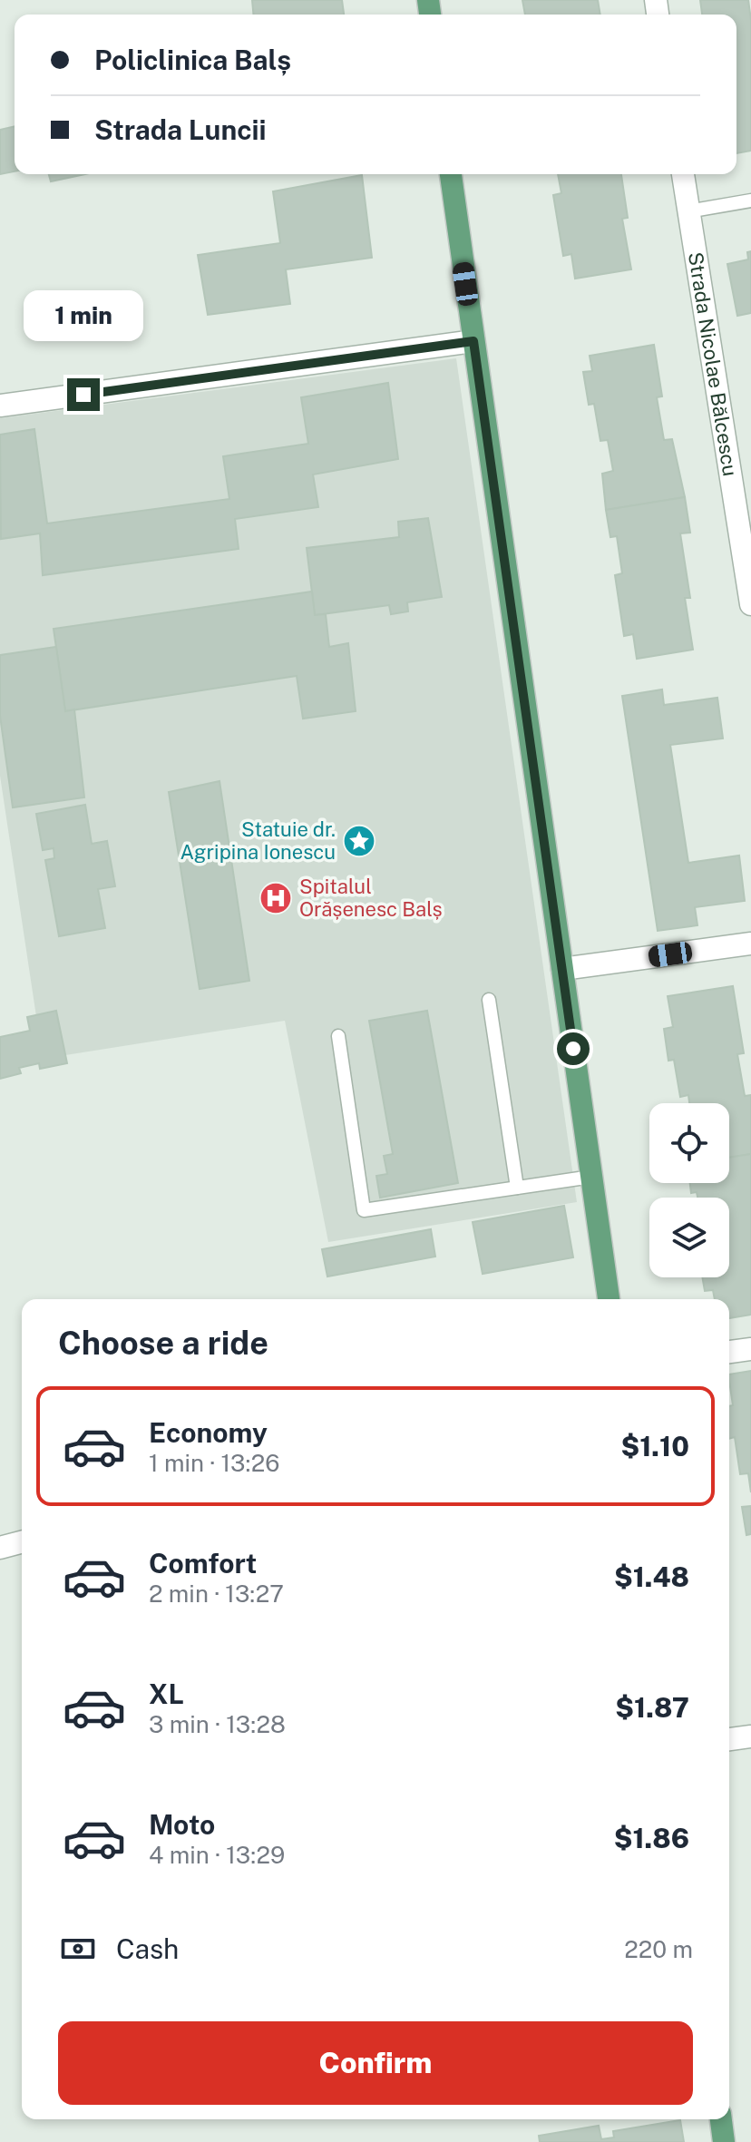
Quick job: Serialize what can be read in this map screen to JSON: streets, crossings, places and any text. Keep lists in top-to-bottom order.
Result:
{
  "streets": {
    "street": ["Strada Nicolae Bălcescu"]
  },
  "places": {
    "place": ["Statuie dr. Agripina Ionescu"],
    "hospital": ["Spitalul Orășenesc Balș"]
  },
  "page": {
    "banner": ["Policlinica Balș", "Strada Luncii"],
    "bubble": "1 min",
    "heading": "Choose a ride",
    "list": [
      {
        "name": "Economy",
        "note": "1 min · 13:26",
        "value": "$1.10"
      },
      {
        "name": "Comfort",
        "note": "2 min · 13:27",
        "value": "$1.48"
      },
      {
        "name": "XL",
        "note": "3 min · 13:28",
        "value": "$1.87"
      },
      {
        "name": "Moto",
        "note": "4 min · 13:29",
        "value": "$1.86"
      }
    ],
    "pay": ["Cash", "220 m"],
    "buttons": "Confirm"
  }
}
